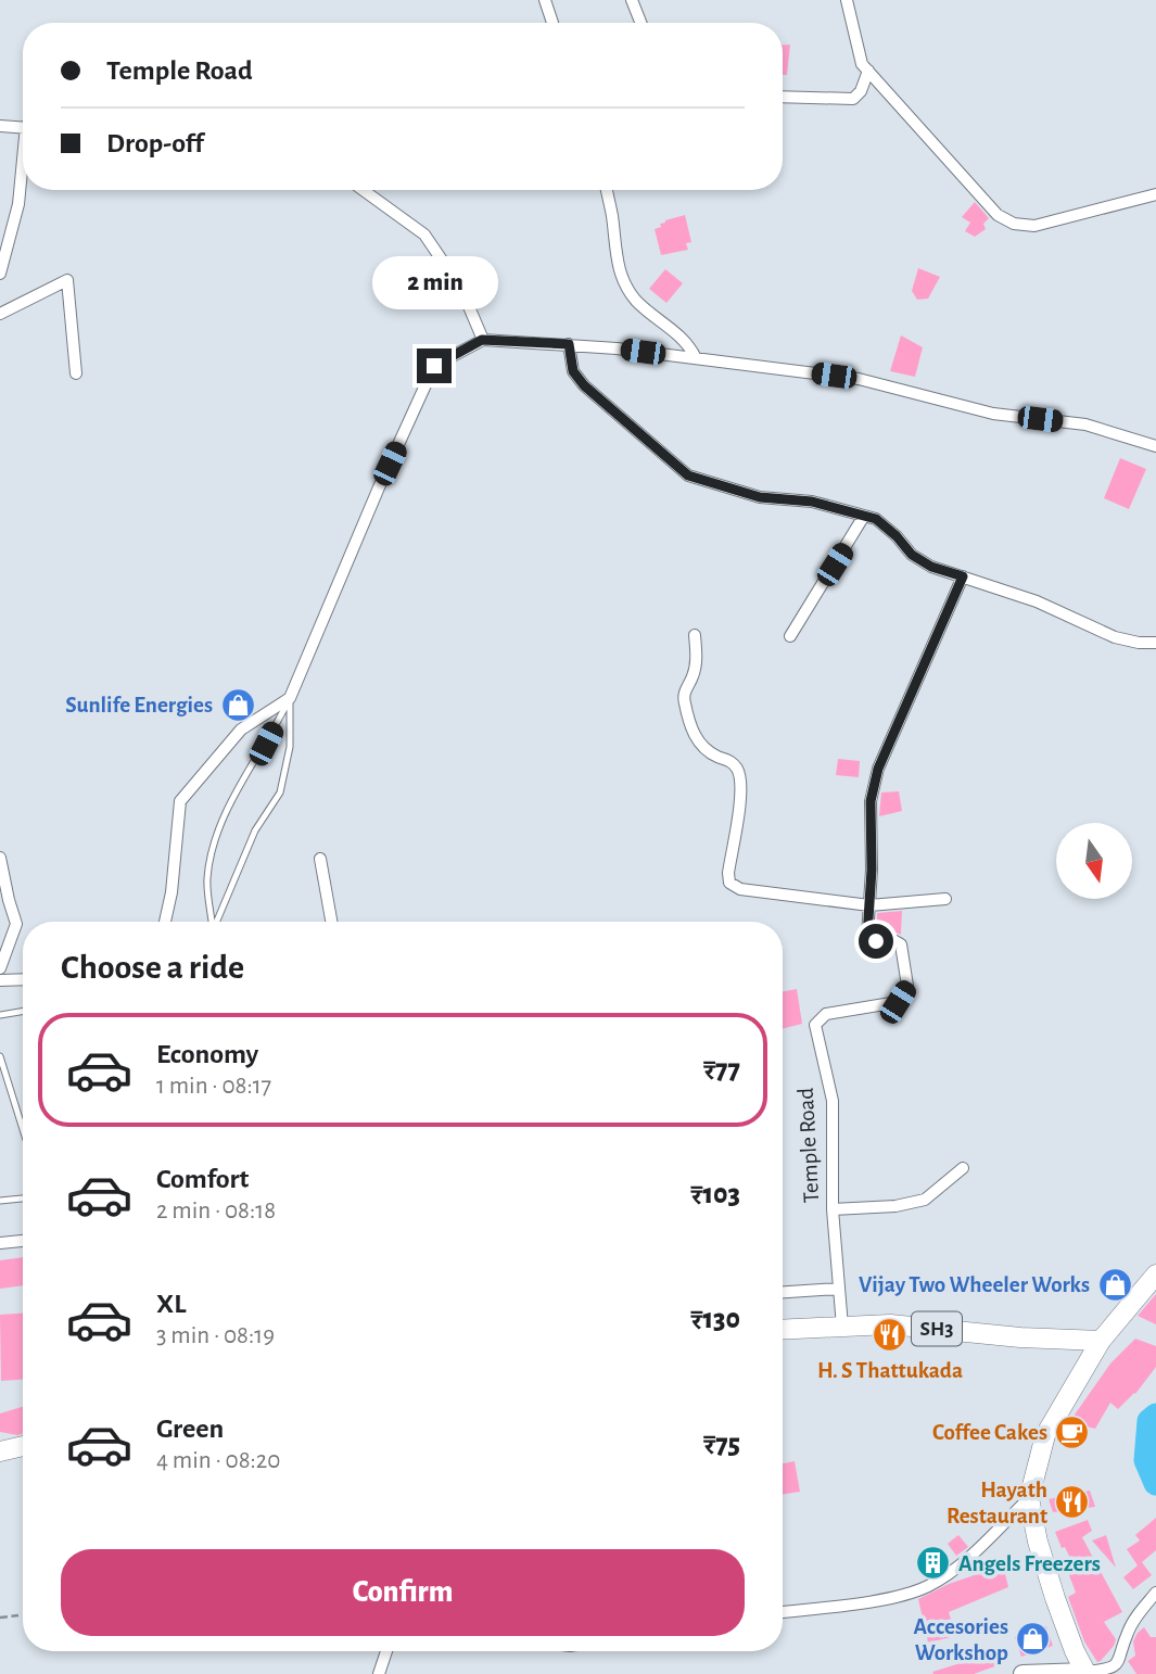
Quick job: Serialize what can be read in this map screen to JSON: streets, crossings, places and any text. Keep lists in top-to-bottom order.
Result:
{
  "streets": {
    "main road": ["SH3"],
    "street": ["Temple Road"]
  },
  "crossings": [
    ["Temple Road", "SH3"]
  ],
  "places": {
    "shop": ["Sunlife Energies", "Vijay Two Wheeler Works", "Accesories Workshop"],
    "restaurant": ["H. S Thattukada", "Hayath Restaurant"],
    "cafe": ["Coffee Cakes"],
    "building": ["Angels Freezers"]
  },
  "north": "bottom",
  "page": {
    "banner": ["Temple Road", "Drop-off"],
    "bubble": "2 min",
    "heading": "Choose a ride",
    "list": [
      {
        "name": "Economy",
        "note": "1 min · 08:17",
        "value": "₹77"
      },
      {
        "name": "Comfort",
        "note": "2 min · 08:18",
        "value": "₹103"
      },
      {
        "name": "XL",
        "note": "3 min · 08:19",
        "value": "₹130"
      },
      {
        "name": "Green",
        "note": "4 min · 08:20",
        "value": "₹75"
      }
    ],
    "buttons": "Confirm"
  }
}
